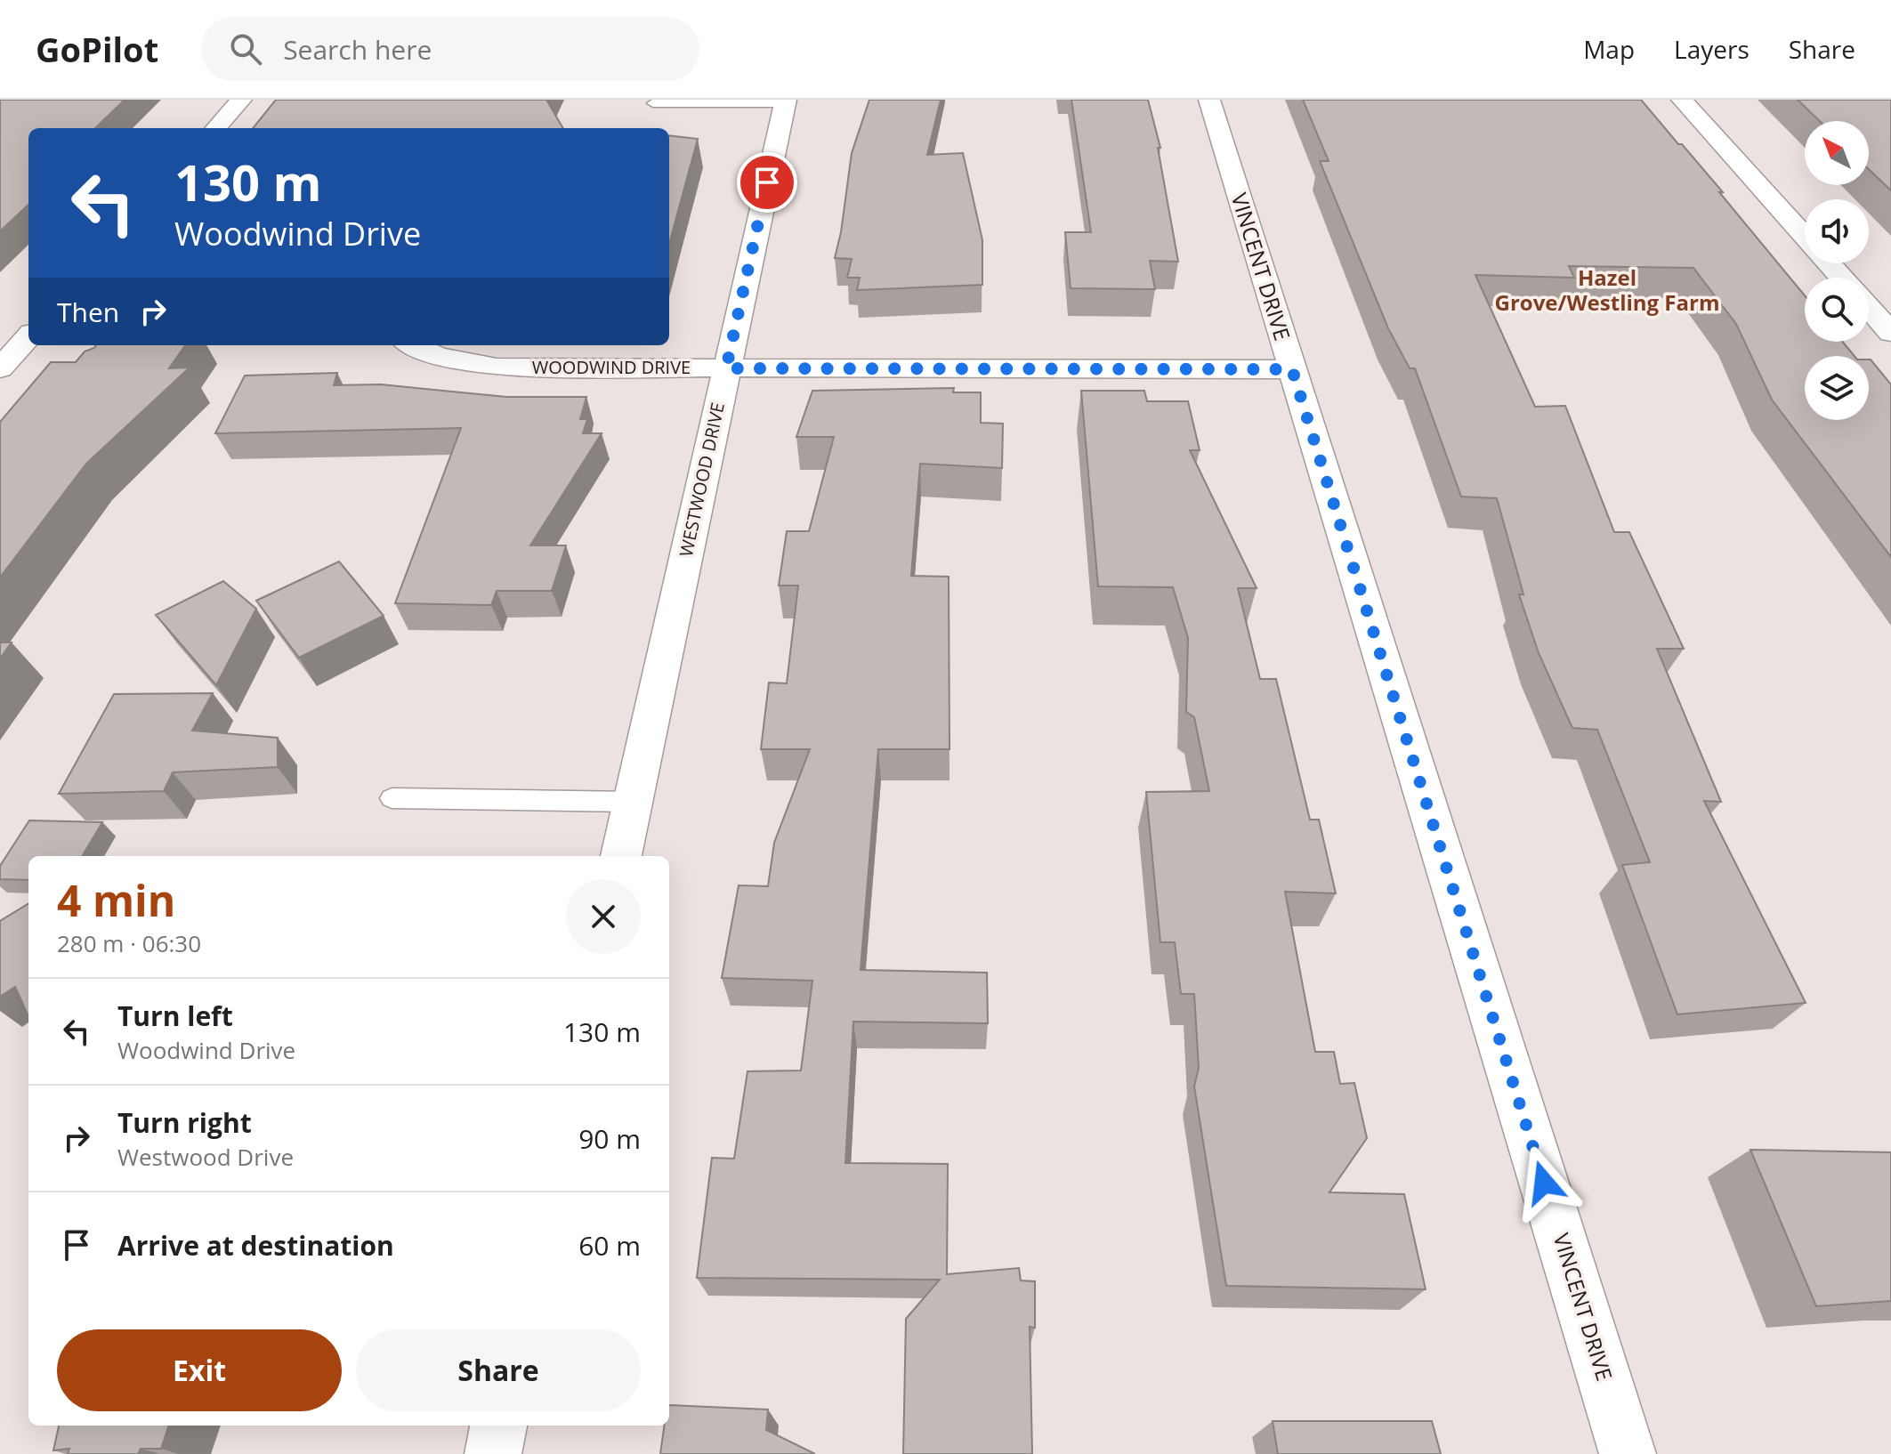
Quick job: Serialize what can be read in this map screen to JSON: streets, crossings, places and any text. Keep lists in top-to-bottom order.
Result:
{
  "streets": {
    "street": ["VINCENT DRIVE", "WOODWIND DRIVE", "WESTWOOD DRIVE"]
  },
  "crossings": [
    ["VINCENT DRIVE", "WOODWIND DRIVE"],
    ["WOODWIND DRIVE", "WESTWOOD DRIVE"]
  ],
  "districts": ["Hazel Grove/Westling Farm"],
  "north": "top left",
  "page": {
    "header": "GoPilot",
    "search": "Search here",
    "nav": ["Map", "Layers", "Share"],
    "turn": ["130 m", "Woodwind Drive"],
    "then": "Then",
    "heading": ["4 min", "280 m · 06:30"],
    "list": [
      {
        "name": "Turn left",
        "note": "Woodwind Drive",
        "value": "130 m"
      },
      {
        "name": "Turn right",
        "note": "Westwood Drive",
        "value": "90 m"
      },
      {
        "name": "Arrive at destination",
        "value": "60 m"
      }
    ],
    "buttons": ["Exit", "Share"]
  }
}
